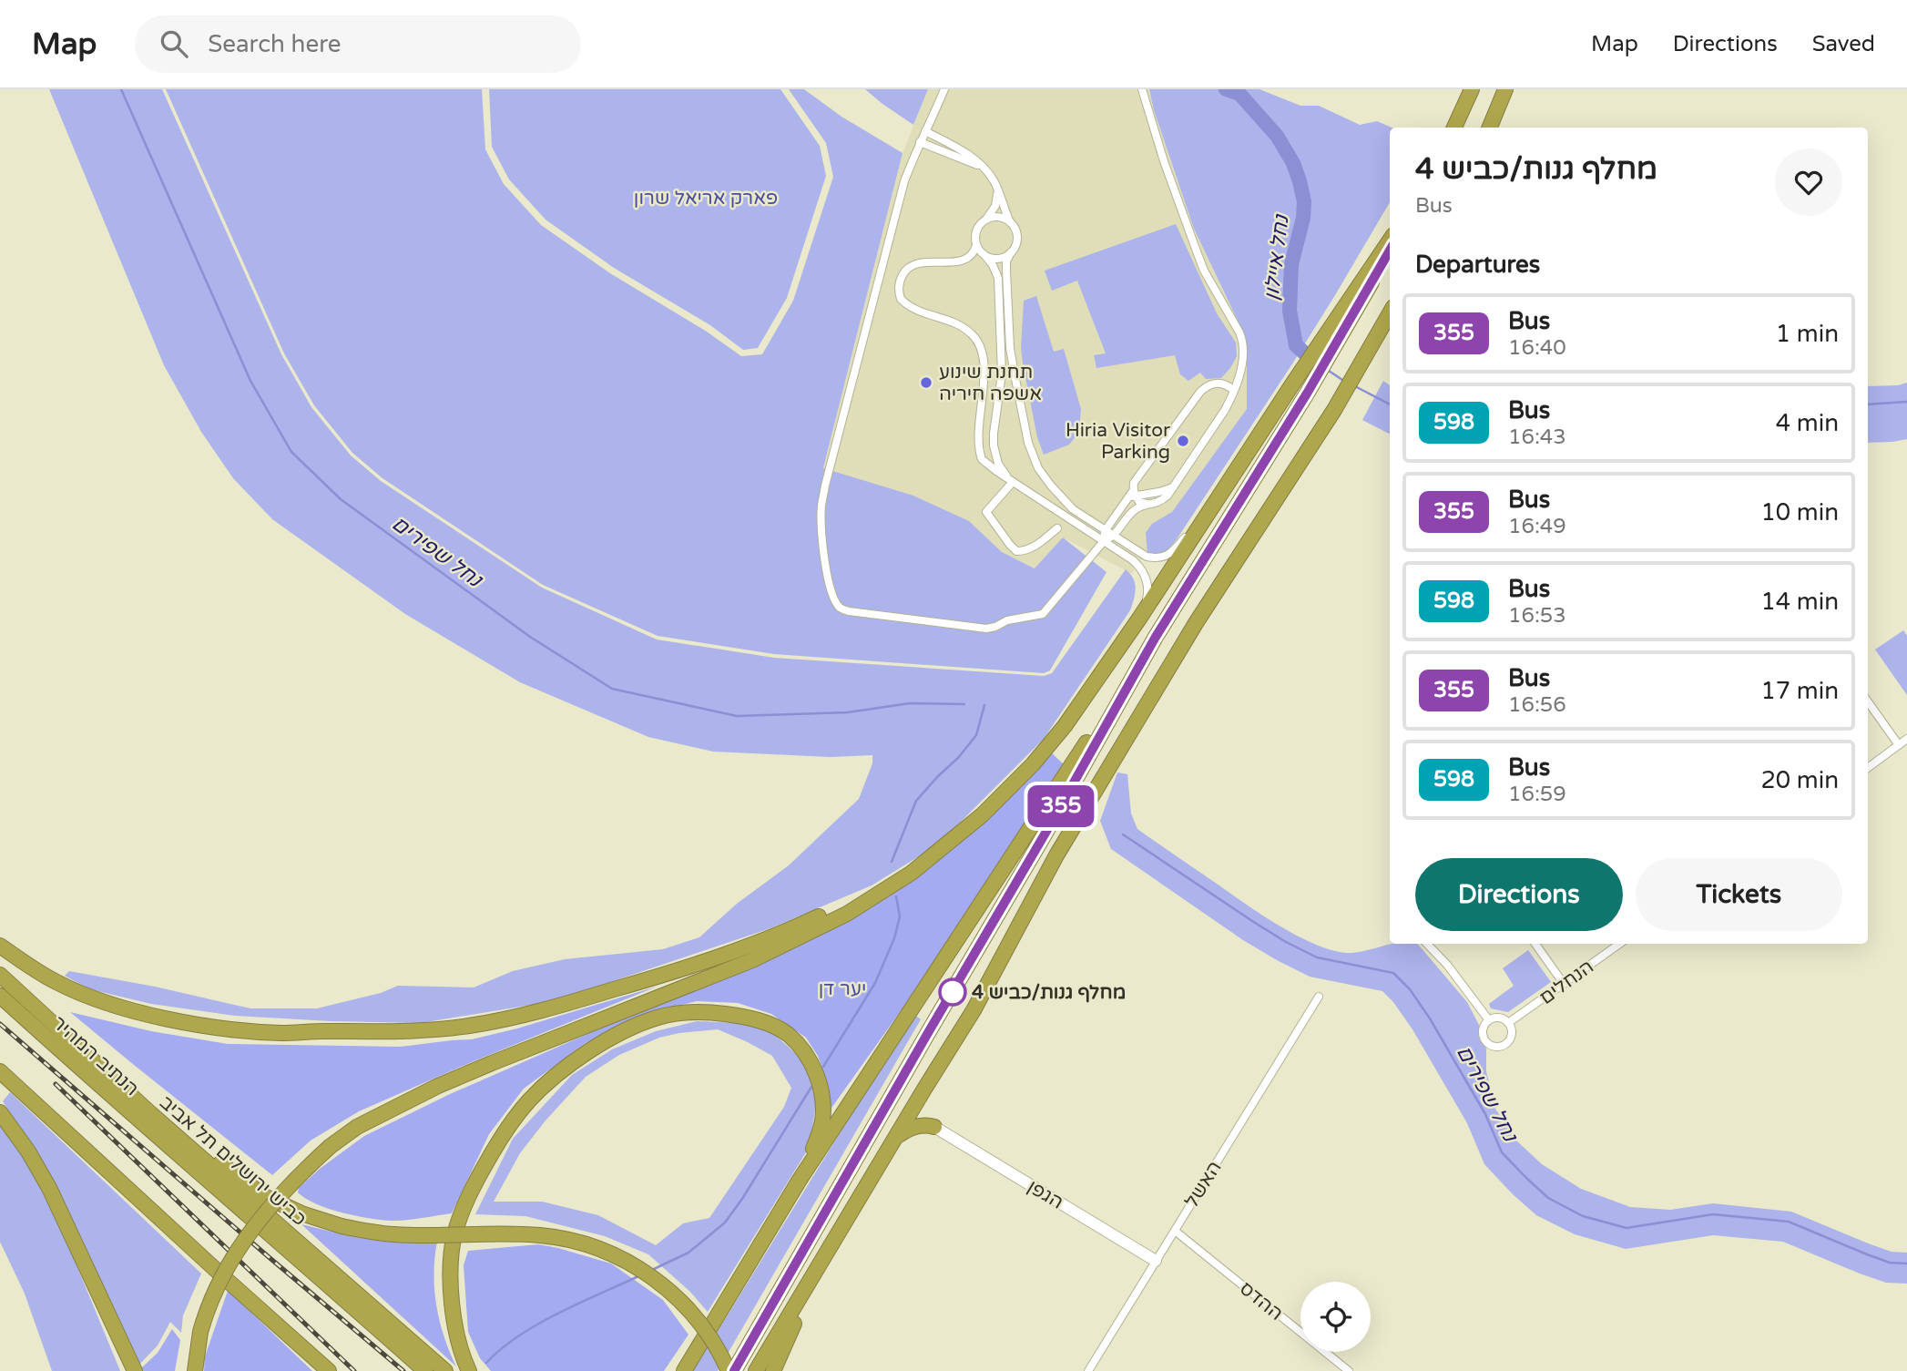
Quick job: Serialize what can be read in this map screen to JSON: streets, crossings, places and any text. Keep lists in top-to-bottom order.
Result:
{
  "streets": {
    "highway": ["הנתיב המהיר", "כביש ירושלים תל אביב"],
    "street": [
      "הנחלים",
      "האשל",
      "הגפן",
      "ההדס"
    ]
  },
  "crossings": [
    ["האשל", "הגפן"],
    ["האשל", "ההדס"]
  ],
  "water": ["נחל איילון", "נחל שפירים"],
  "parks": ["פארק אריאל שרון", "יער דן"],
  "places": ["תחנת שינוע אשפה חיריה", "Hiria Visitor Parking", "מחלף גנות/כביש 4"],
  "lines": ["bus line 355"],
  "page": {
    "header": "Map",
    "search": "Search here",
    "nav": ["Map", "Directions", "Saved"],
    "on_map": "355",
    "heading": [
      ["מחלף גנות/כביש 4", "Bus"],
      "Departures"
    ],
    "list": [
      {
        "mark": "355",
        "name": "Bus",
        "note": "16:40",
        "value": "1 min"
      },
      {
        "mark": "598",
        "name": "Bus",
        "note": "16:43",
        "value": "4 min"
      },
      {
        "mark": "355",
        "name": "Bus",
        "note": "16:49",
        "value": "10 min"
      },
      {
        "mark": "598",
        "name": "Bus",
        "note": "16:53",
        "value": "14 min"
      },
      {
        "mark": "355",
        "name": "Bus",
        "note": "16:56",
        "value": "17 min"
      },
      {
        "mark": "598",
        "name": "Bus",
        "note": "16:59",
        "value": "20 min"
      }
    ],
    "buttons": ["Directions", "Tickets"]
  }
}
